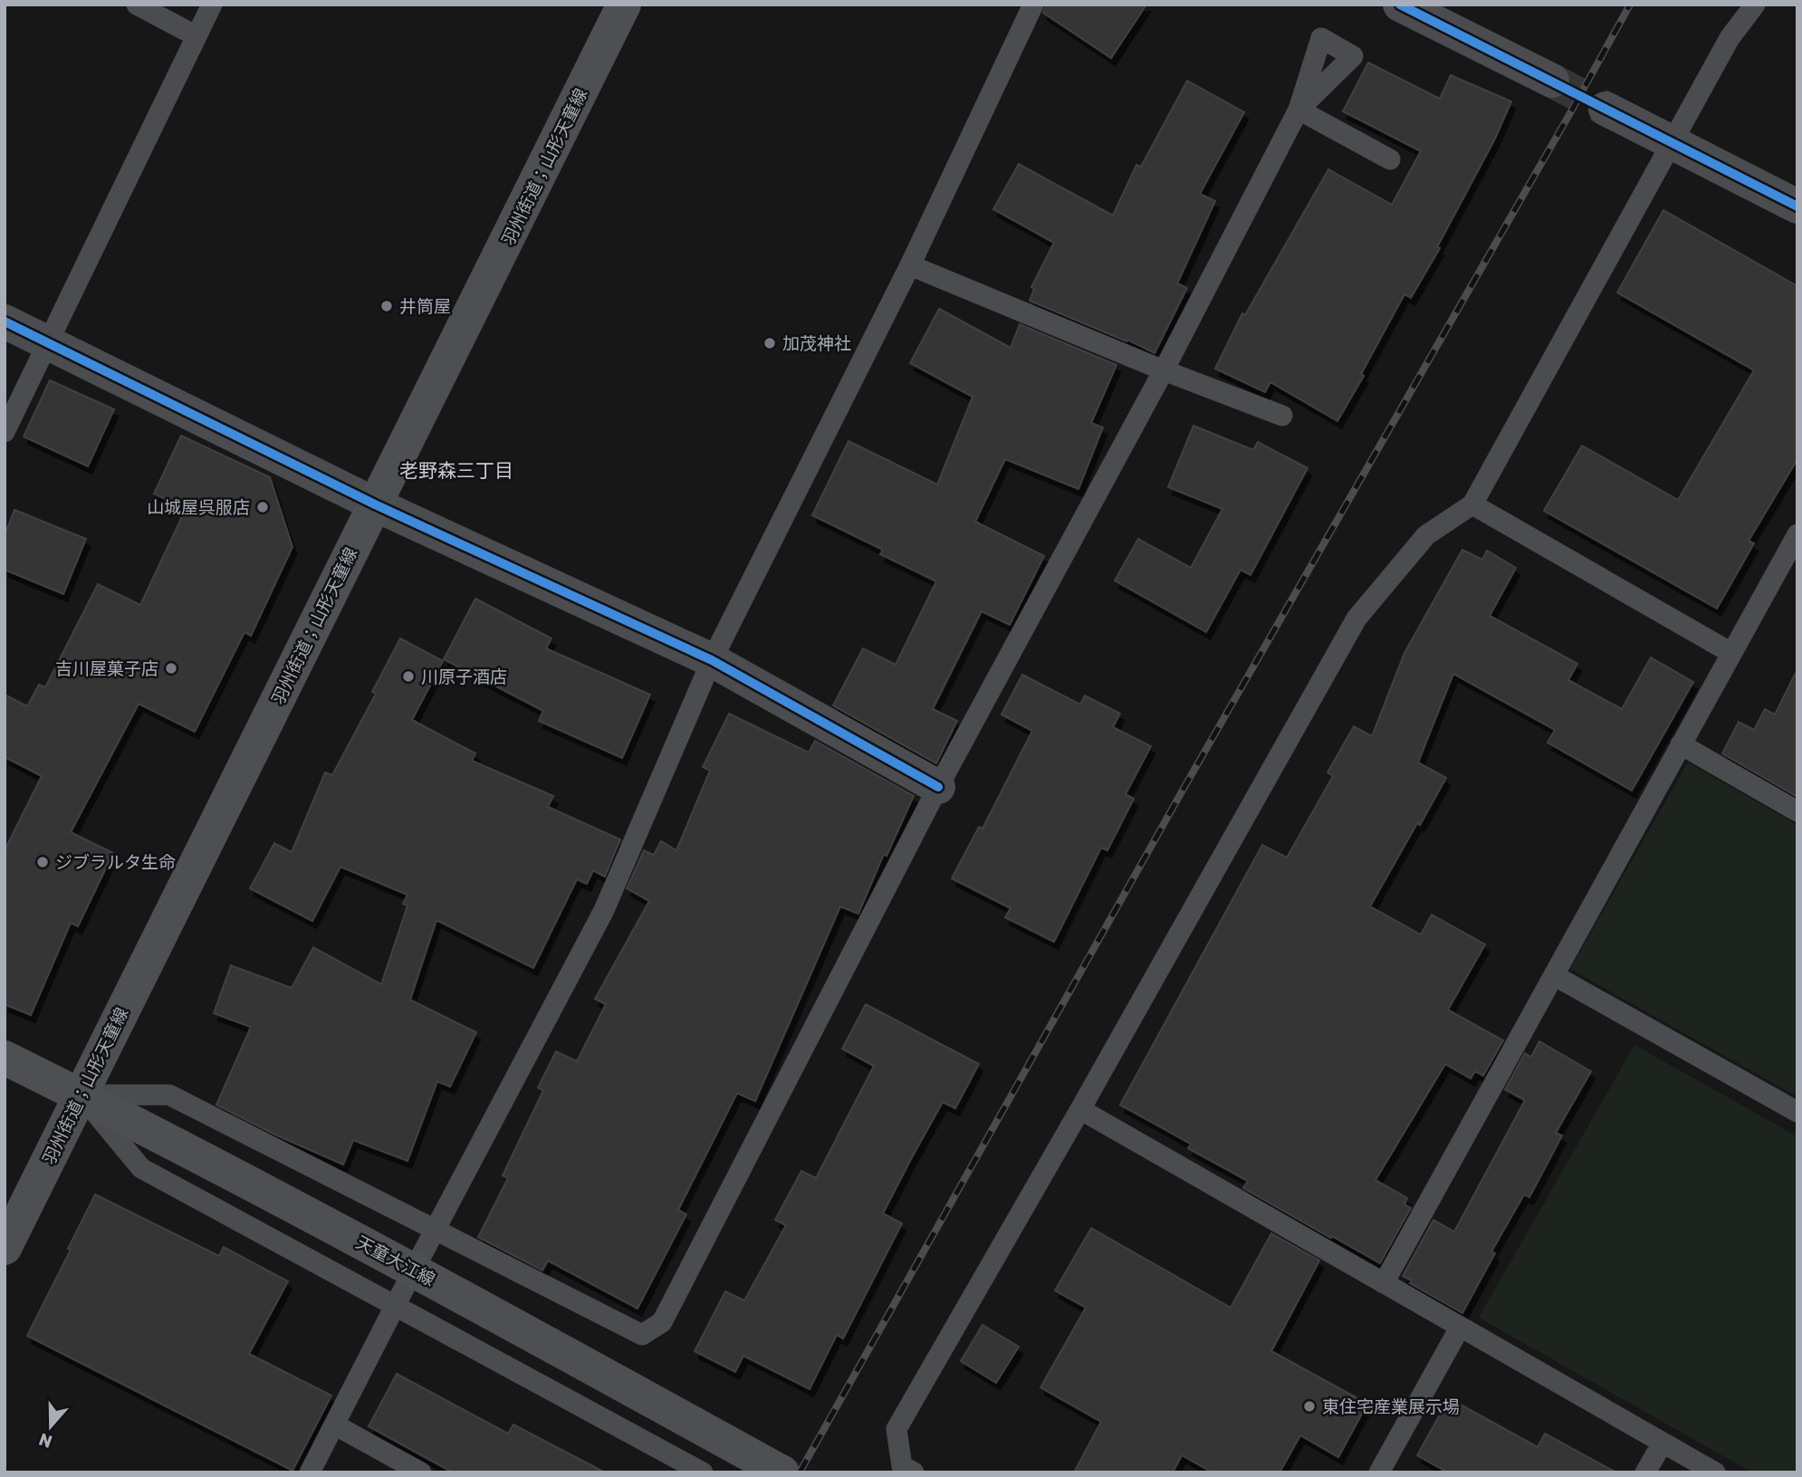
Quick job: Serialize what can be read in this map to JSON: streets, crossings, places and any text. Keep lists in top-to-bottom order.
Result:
{
  "streets": {
    "main road": ["羽州街道；山形天童線", "天童大江線"]
  },
  "crossings": [
    ["羽州街道；山形天童線", "天童大江線"]
  ],
  "districts": ["老野森三丁目"],
  "places": [
    "井筒屋",
    "加茂神社",
    "山城屋呉服店",
    "吉川屋菓子店",
    "川原子酒店",
    "ジブラルタ生命",
    "東住宅産業展示場"
  ],
  "north": "bottom"
}
